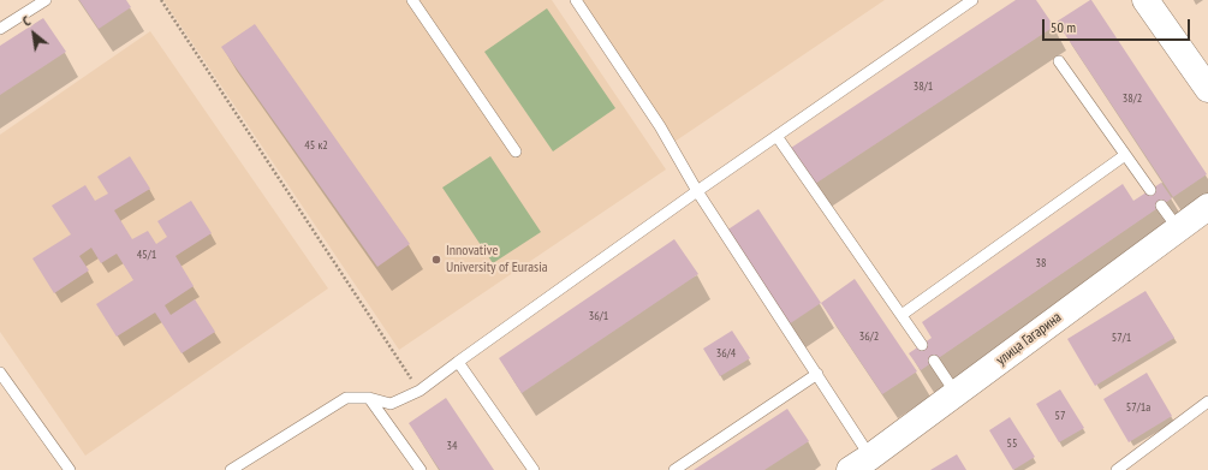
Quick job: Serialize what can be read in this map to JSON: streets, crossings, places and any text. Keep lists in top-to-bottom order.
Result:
{
  "streets": {
    "street": ["улица Гагарина"]
  },
  "places": ["Innovative University of Eurasia"],
  "house_numbers": [
    "38/1",
    "38/2",
    "45 к2",
    "45/1",
    "38",
    "36/1",
    "36/2",
    "57/1",
    "36/4",
    "57/1а",
    "57",
    "55",
    "34"
  ],
  "scale_bar": "50 m",
  "north": "top left"
}
